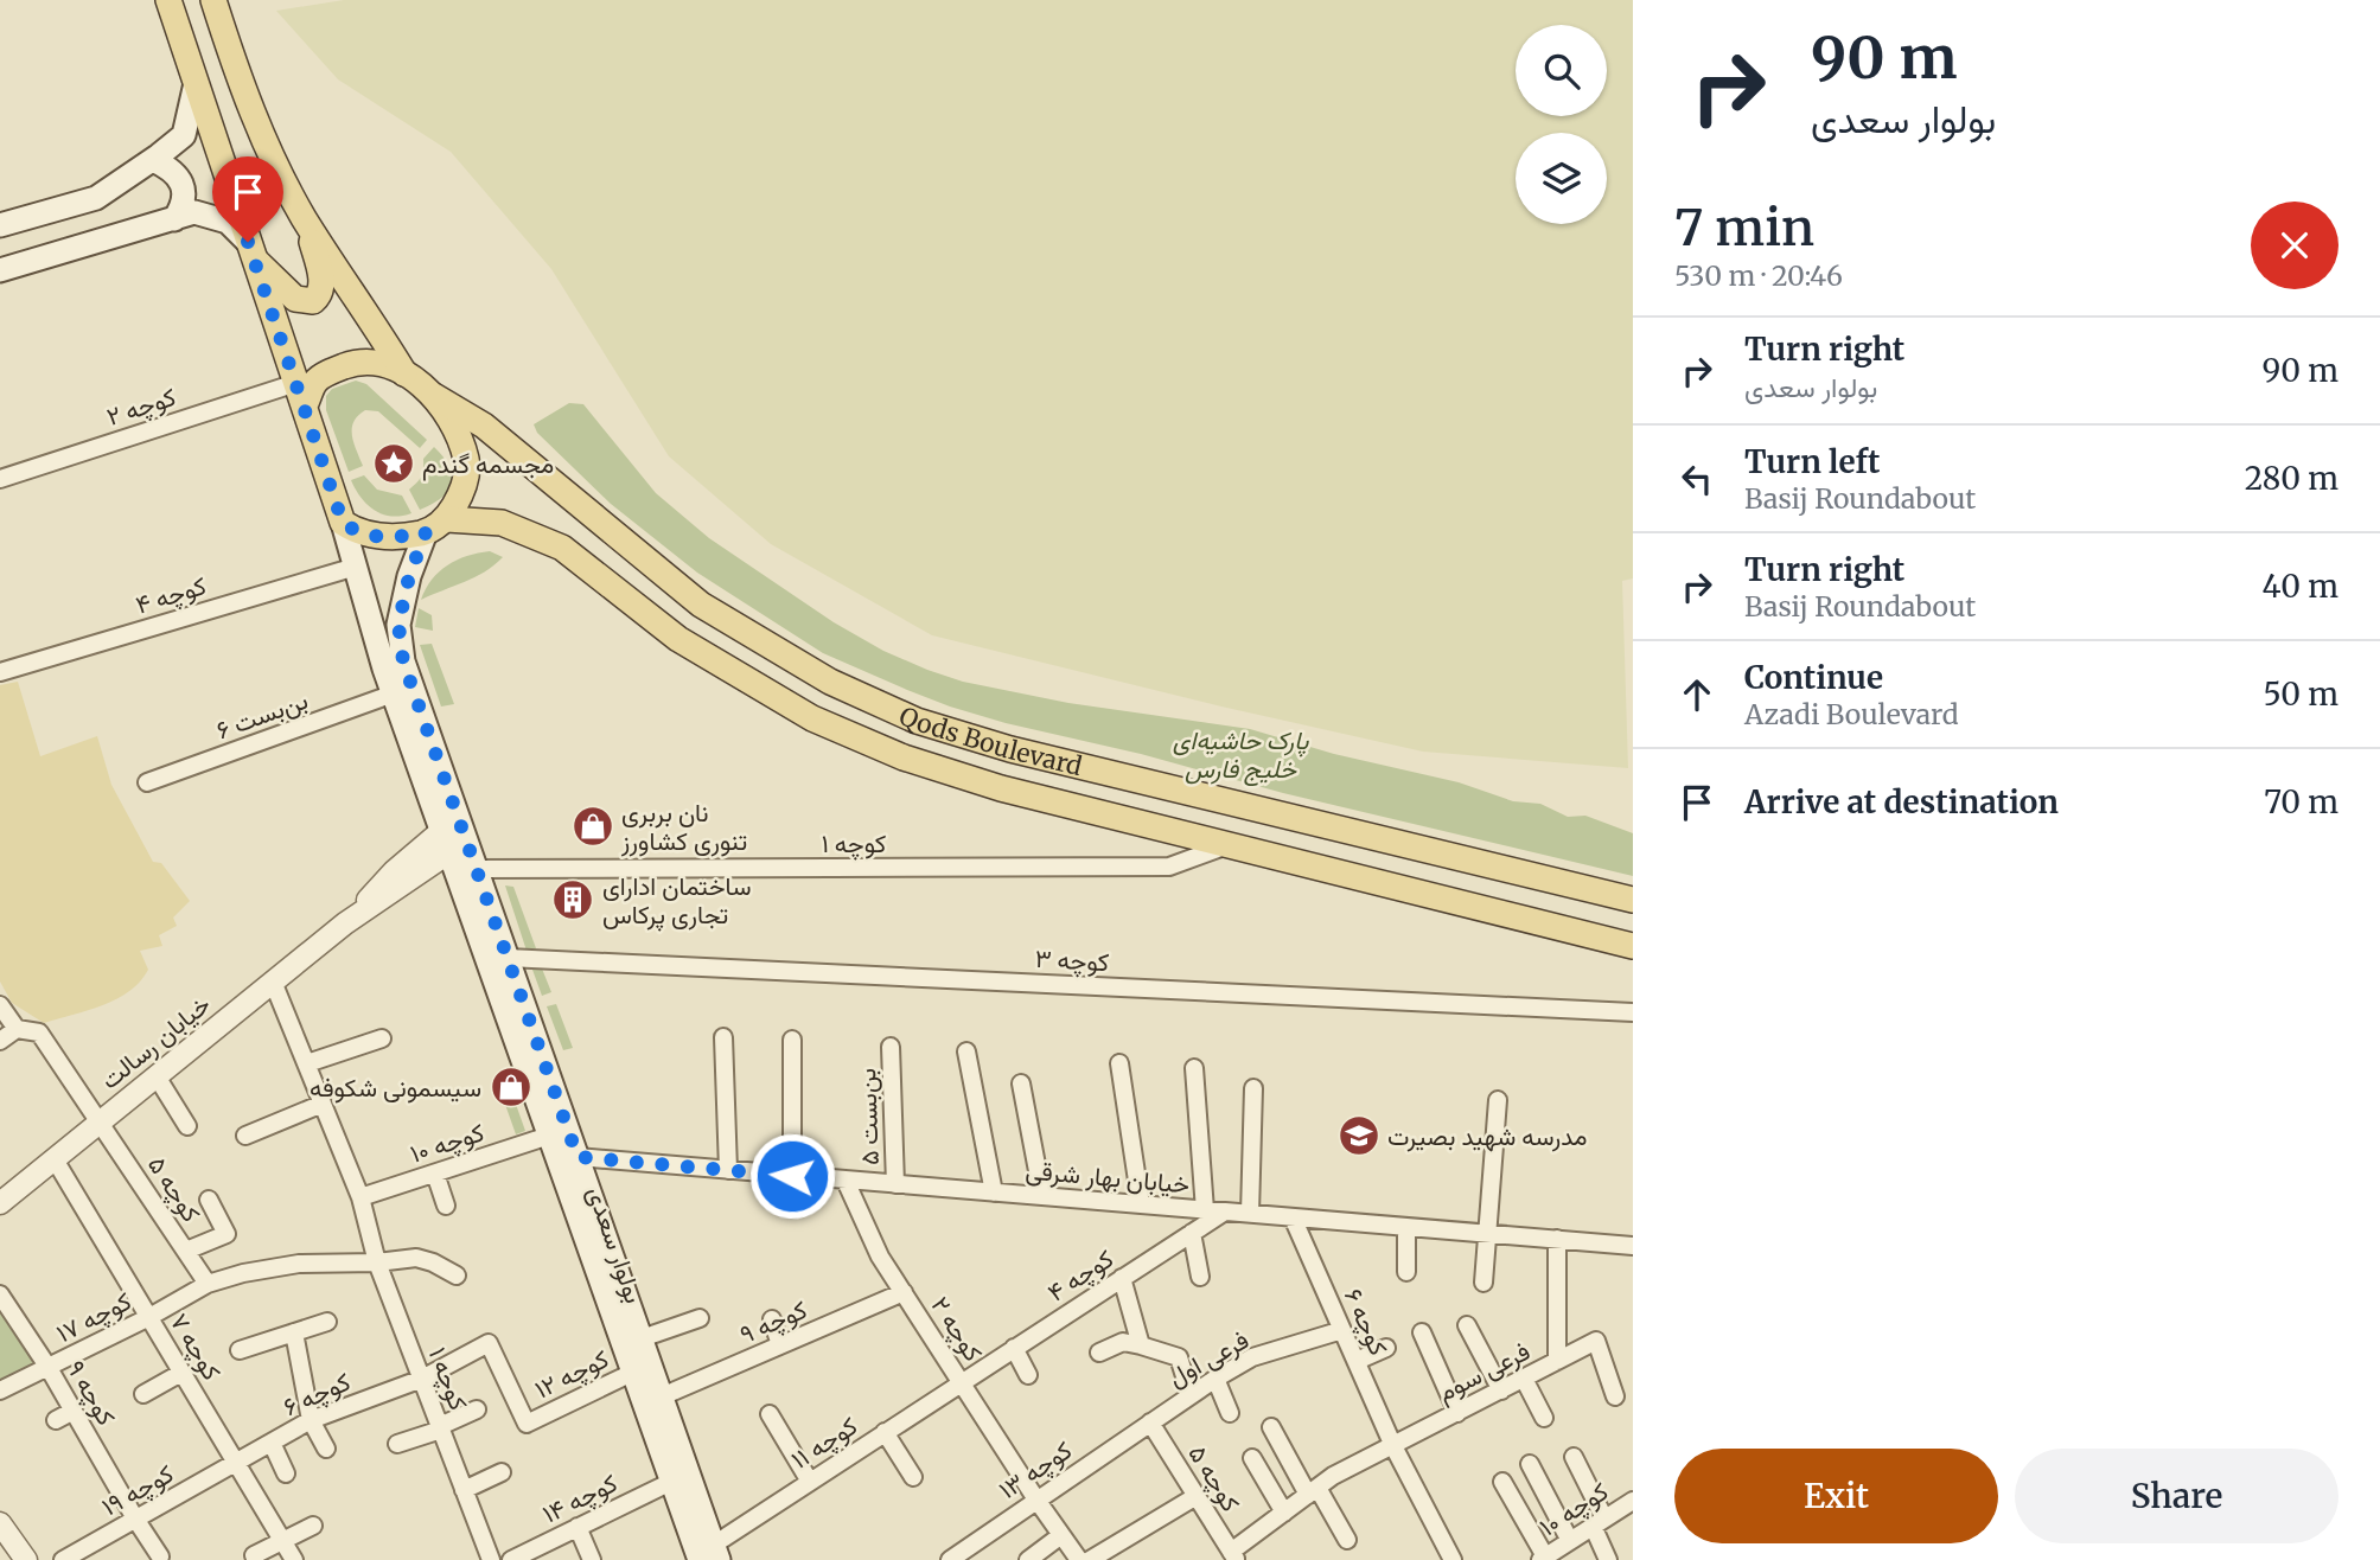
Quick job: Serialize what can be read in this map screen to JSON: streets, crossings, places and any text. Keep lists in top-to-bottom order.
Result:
{
  "streets": {
    "main road": ["Qods Boulevard", "بولوار سعدی"],
    "street": [
      "کوچه ۲",
      "کوچه ۴",
      "بن‌بست ۶",
      "کوچه ۱",
      "کوچه ۳",
      "خیابان رسالت",
      "بن‌بست ۵",
      "کوچه ۱۰",
      "خیابان بهار شرقی",
      "کوچه ۵",
      "کوچه ۱۷",
      "کوچه ۹",
      "کوچه ۶",
      "کوچه ۷",
      "فرعی اول",
      "فرعی سوم",
      "کوچه ۱۲",
      "کوچه ۱۱",
      "کوچه ۱۳",
      "کوچه ۱۹",
      "کوچه ۱۴"
    ]
  },
  "crossings": [
    ["کوچه ۲", "کوچه ۴"],
    ["کوچه ۲", "Qods Boulevard"],
    ["کوچه ۲", "خیابان بهار شرقی"],
    ["کوچه ۲", "بولوار سعدی"],
    ["کوچه ۲", "کوچه ۹"],
    ["کوچه ۲", "کوچه ۱۱"],
    ["کوچه ۲", "کوچه ۱۳"],
    ["کوچه ۴", "خیابان بهار شرقی"],
    ["کوچه ۴", "بولوار سعدی"],
    ["کوچه ۴", "کوچه ۱۱"],
    ["بن‌بست ۶", "بولوار سعدی"],
    ["Qods Boulevard", "کوچه ۱"],
    ["Qods Boulevard", "بولوار سعدی"],
    ["کوچه ۱", "خیابان رسالت"],
    ["کوچه ۱", "کوچه ۱۰"],
    ["کوچه ۱", "بولوار سعدی"],
    ["کوچه ۱", "کوچه ۶"],
    ["کوچه ۱", "کوچه ۱۲"],
    ["کوچه ۳", "بولوار سعدی"],
    ["خیابان رسالت", "کوچه ۵"],
    ["خیابان رسالت", "بولوار سعدی"],
    ["خیابان رسالت", "کوچه ۷"],
    ["بن‌بست ۵", "خیابان بهار شرقی"],
    ["کوچه ۱۰", "بولوار سعدی"],
    ["خیابان بهار شرقی", "بولوار سعدی"],
    ["خیابان بهار شرقی", "کوچه ۶"],
    ["کوچه ۵", "کوچه ۱۷"],
    ["کوچه ۵", "فرعی اول"],
    ["کوچه ۵", "کوچه ۱۳"],
    ["بولوار سعدی", "کوچه ۹"],
    ["بولوار سعدی", "کوچه ۱۲"],
    ["بولوار سعدی", "کوچه ۱۱"],
    ["بولوار سعدی", "کوچه ۱۴"],
    ["کوچه ۱۷", "کوچه ۹"],
    ["کوچه ۱۷", "کوچه ۷"],
    ["کوچه ۹", "کوچه ۱۹"],
    ["کوچه ۶", "کوچه ۷"],
    ["کوچه ۶", "فرعی اول"],
    ["کوچه ۶", "فرعی سوم"],
    ["کوچه ۶", "کوچه ۱۲"],
    ["کوچه ۶", "کوچه ۱۹"],
    ["کوچه ۷", "کوچه ۱۹"],
    ["فرعی اول", "کوچه ۱۳"]
  ],
  "parks": ["پارک حاشیه‌ای خلیج فارس"],
  "places": {
    "place": ["مجسمه گندم"],
    "shop": ["نان بربری تنوری کشاورز", "سیسمونی شکوفه"],
    "building": ["ساختمان ادارای تجاری پرکاس"],
    "school or university": ["مدرسه شهید بصیرت"]
  },
  "page": {
    "turn": ["90 m", "بولوار سعدی"],
    "heading": ["7 min", "530 m · 20:46"],
    "list": [
      {
        "name": "Turn right",
        "note": "بولوار سعدی",
        "value": "90 m"
      },
      {
        "name": "Turn left",
        "note": "Basij Roundabout",
        "value": "280 m"
      },
      {
        "name": "Turn right",
        "note": "Basij Roundabout",
        "value": "40 m"
      },
      {
        "name": "Continue",
        "note": "Azadi Boulevard",
        "value": "50 m"
      },
      {
        "name": "Arrive at destination",
        "value": "70 m"
      }
    ],
    "buttons": ["Exit", "Share"]
  }
}
